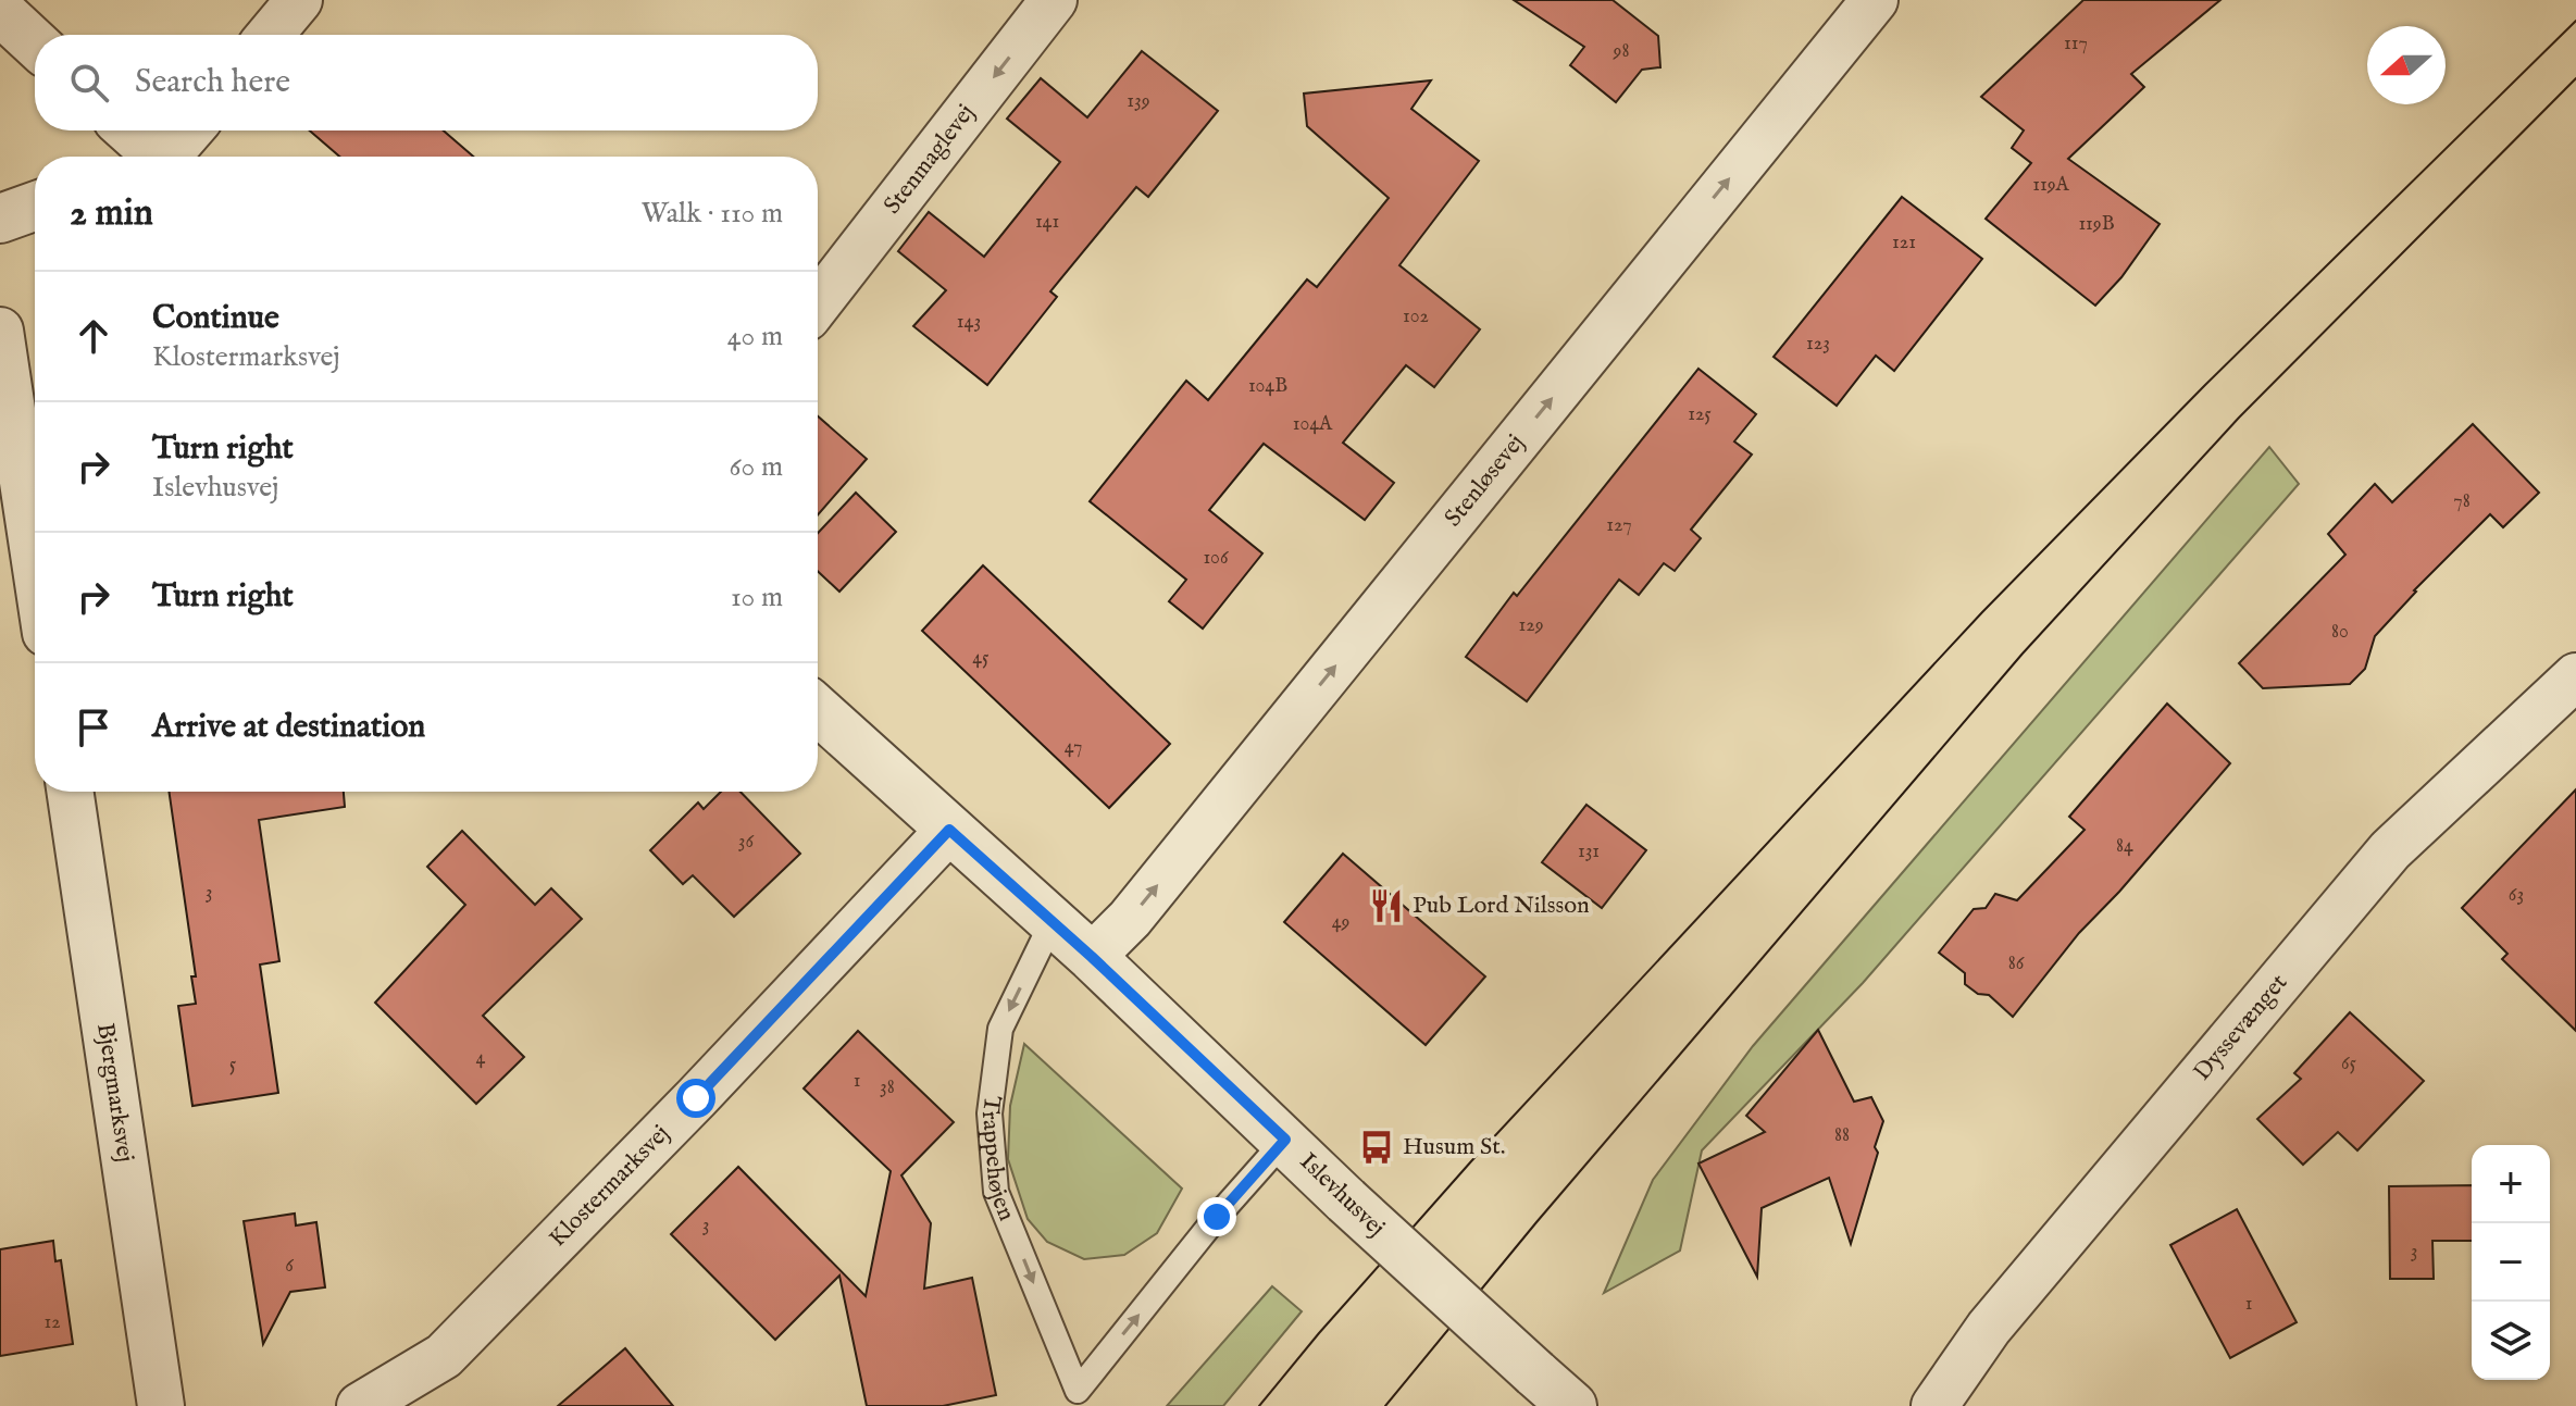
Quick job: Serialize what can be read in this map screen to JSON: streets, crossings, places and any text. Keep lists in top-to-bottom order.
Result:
{
  "streets": {
    "street": [
      "Stenmaglevej",
      "Stenløsevej",
      "Dyssevænget",
      "Bjergmarksvej",
      "Klostermarksvej",
      "Islevhusvej"
    ],
    "lane": ["Trappehøjen"]
  },
  "crossings": [
    ["Stenløsevej", "Islevhusvej"],
    ["Trappehøjen", "Islevhusvej"],
    ["Klostermarksvej", "Islevhusvej"]
  ],
  "one_way": ["Stenmaglevej", "Stenløsevej"],
  "places": {
    "restaurant": ["Pub Lord Nilsson"],
    "bus stop": ["Husum St."]
  },
  "house_numbers": [
    "117",
    "98",
    "139",
    "119A",
    "141",
    "119B",
    "121",
    "102",
    "143",
    "123",
    "104B",
    "125",
    "104A",
    "78",
    "127",
    "106",
    "129",
    "80",
    "45",
    "47",
    "36",
    "84",
    "131",
    "3",
    "63",
    "49",
    "86",
    "4",
    "65",
    "5",
    "1",
    "38",
    "88",
    "3",
    "3",
    "6",
    "1",
    "12"
  ],
  "north": "left",
  "page": {
    "search": "Search here",
    "heading": ["2 min", "Walk · 110 m"],
    "list": [
      ["Continue", "Klostermarksvej", "40 m"],
      ["Turn right", "Islevhusvej", "60 m"],
      ["Turn right", "10 m"],
      "Arrive at destination"
    ],
    "map_buttons": ["+", "−"]
  }
}
